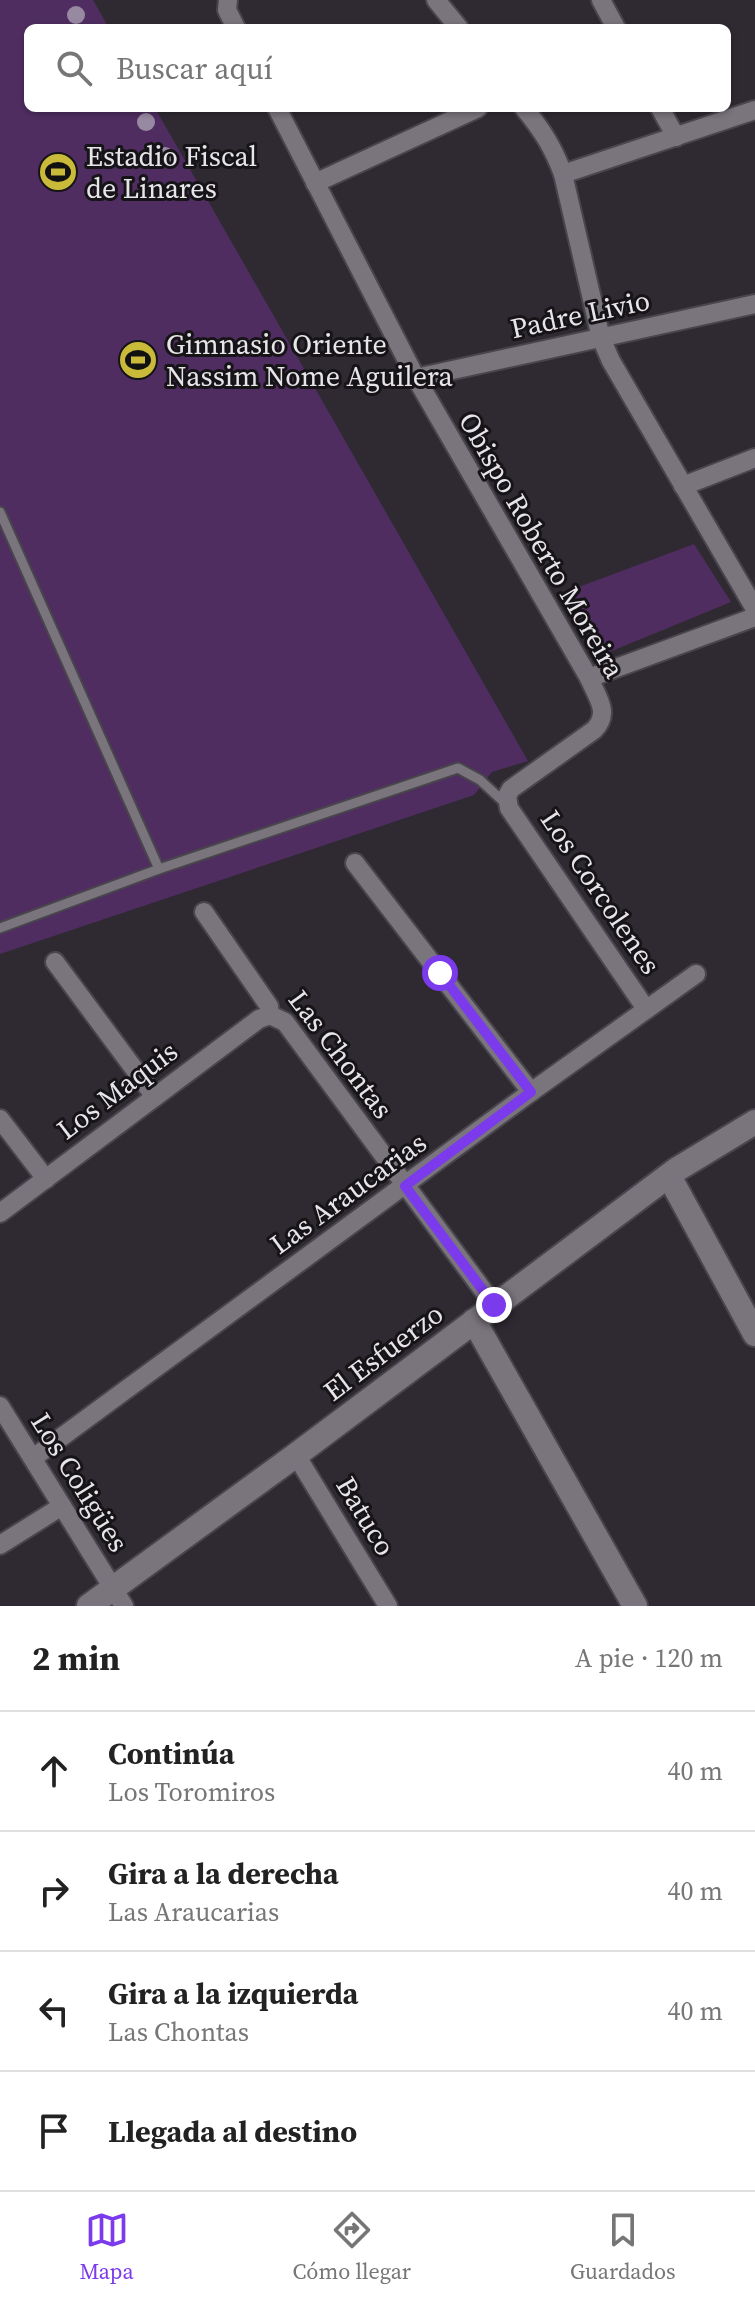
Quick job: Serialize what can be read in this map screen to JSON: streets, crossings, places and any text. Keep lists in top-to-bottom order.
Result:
{
  "streets": {
    "street": [
      "Padre Livio",
      "Obispo Roberto Moreira",
      "Los Corcolenes",
      "Las Chontas",
      "Los Maquis",
      "Las Araucarias",
      "El Esfuerzo",
      "Los Coligües",
      "Batuco"
    ]
  },
  "crossings": [
    ["Padre Livio", "Obispo Roberto Moreira"],
    ["Obispo Roberto Moreira", "Los Corcolenes"],
    ["Los Corcolenes", "Las Araucarias"],
    ["Las Chontas", "Los Maquis"],
    ["Las Chontas", "Las Araucarias"],
    ["Las Chontas", "El Esfuerzo"],
    ["Las Araucarias", "Los Coligües"],
    ["El Esfuerzo", "Los Coligües"],
    ["El Esfuerzo", "Batuco"]
  ],
  "places": {
    "sports": ["Estadio Fiscal de Linares", "Gimnasio Oriente Nassim Nome Aguilera"]
  },
  "page": {
    "search": "Buscar aquí",
    "heading": ["2 min", "A pie · 120 m"],
    "list": [
      ["Continúa", "Los Toromiros", "40 m"],
      ["Gira a la derecha", "Las Araucarias", "40 m"],
      ["Gira a la izquierda", "Las Chontas", "40 m"],
      "Llegada al destino"
    ],
    "nav": ["Mapa", "Cómo llegar", "Guardados"]
  }
}
